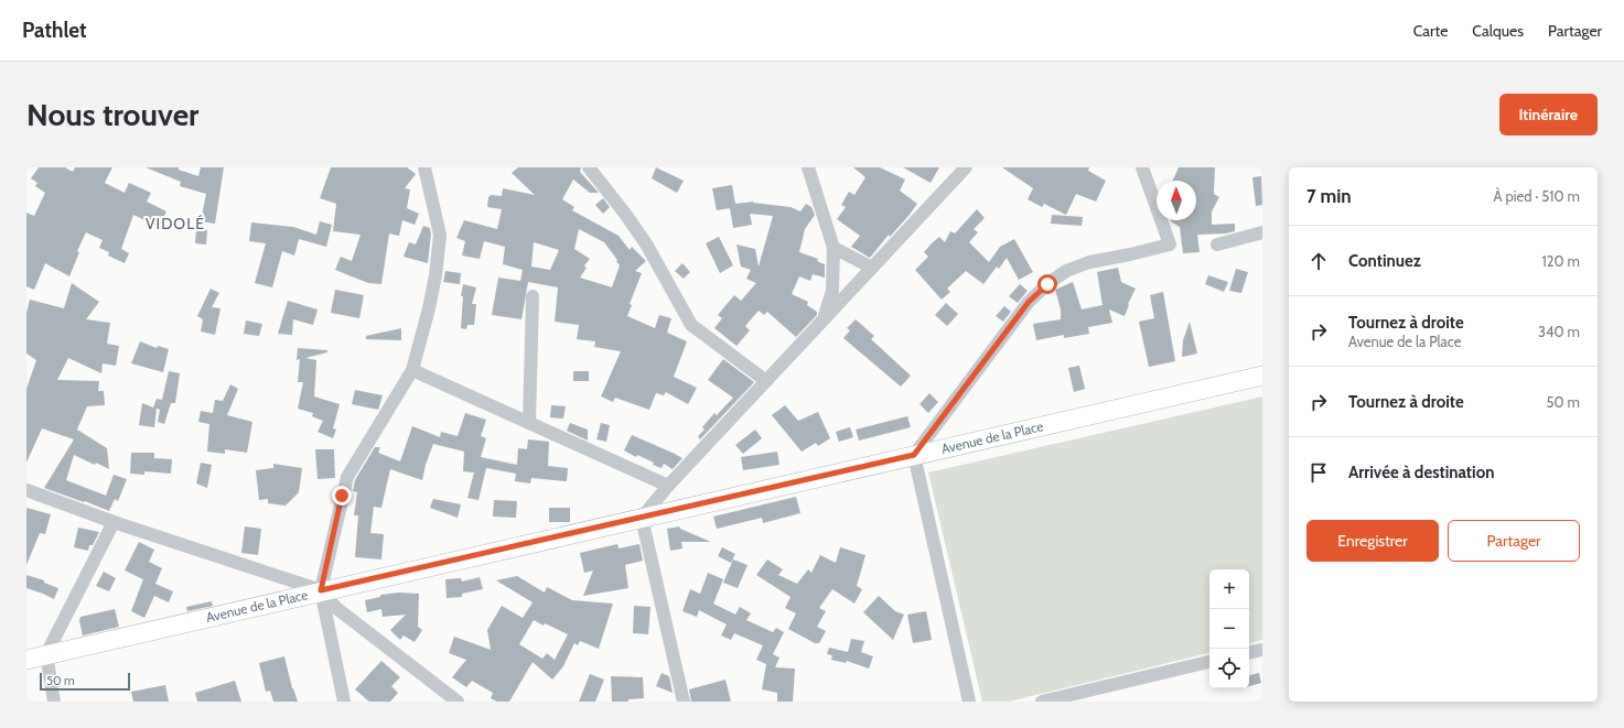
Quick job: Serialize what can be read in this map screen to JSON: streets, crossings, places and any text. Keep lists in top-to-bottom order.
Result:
{
  "streets": {
    "street": ["Avenue de la Place"]
  },
  "districts": ["VIDOLÉ"],
  "scale_bar": "50 m",
  "north": "top",
  "page": {
    "header": "Pathlet",
    "nav": ["Carte", "Calques", "Partager"],
    "buttons": [
      "Itinéraire",
      ["Enregistrer", "Partager"]
    ],
    "title": "Nous trouver",
    "heading": ["7 min", "À pied · 510 m"],
    "list": [
      ["Continuez", "120 m"],
      ["Tournez à droite", "Avenue de la Place", "340 m"],
      ["Tournez à droite", "50 m"],
      "Arrivée à destination"
    ],
    "map_buttons": ["+", "−"],
    "scale": "50 m"
  }
}
